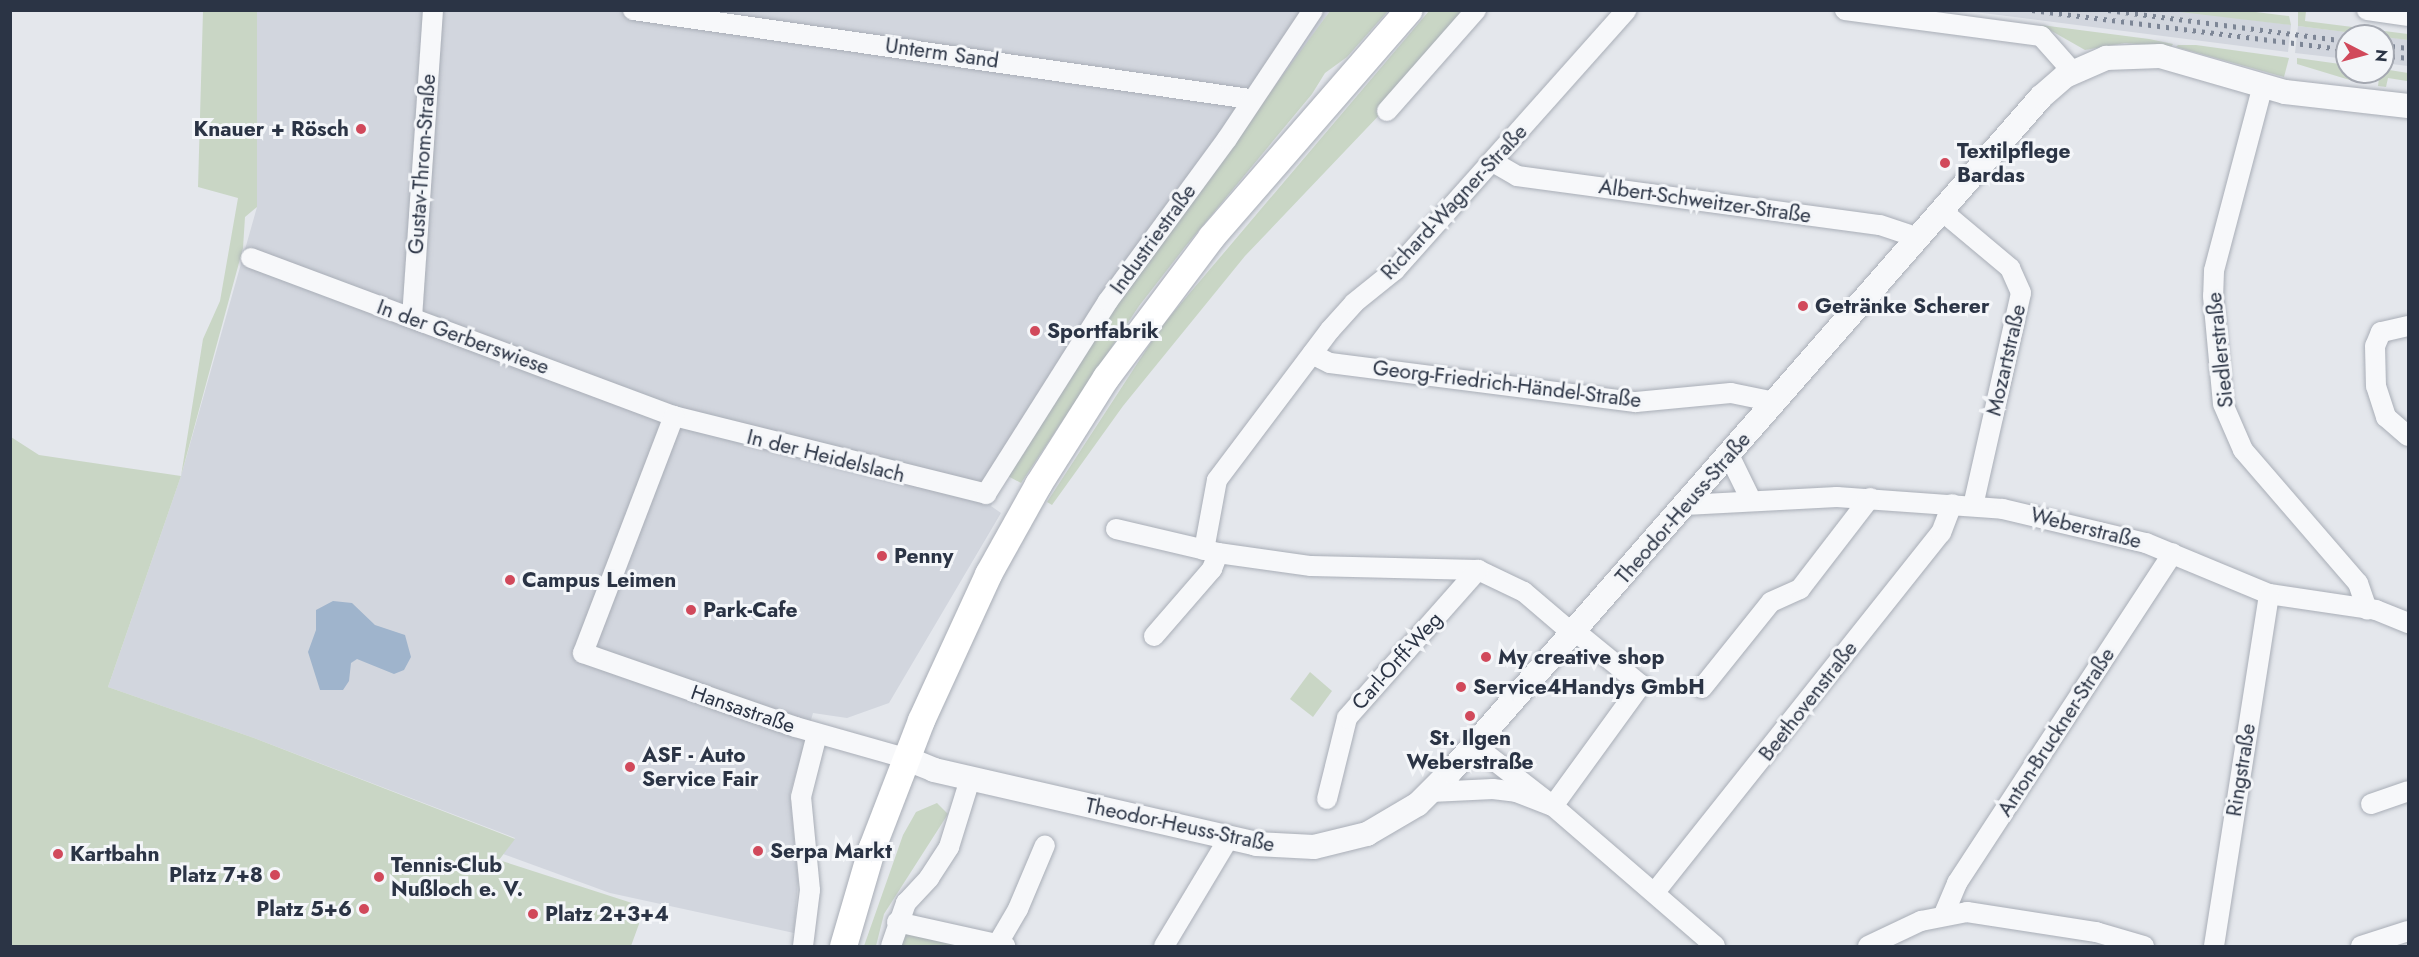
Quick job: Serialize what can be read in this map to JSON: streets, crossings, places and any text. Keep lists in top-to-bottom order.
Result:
{
  "streets": {
    "street": [
      "Unterm Sand",
      "Gustav-Throm-Straße",
      "Albert-Schweitzer-Straße",
      "Richard-Wagner-Straße",
      "Industriestraße",
      "In der Gerberswiese",
      "Siedlerstraße",
      "Mozartstraße",
      "Georg-Friedrich-Händel-Straße",
      "In der Heidelslach",
      "Theodor-Heuss-Straße",
      "Weberstraße",
      "Carl-Orff-Weg",
      "Beethovenstraße",
      "Hansastraße",
      "Anton-Bruckner-Straße",
      "Ringstraße"
    ]
  },
  "crossings": [
    ["Unterm Sand", "Industriestraße"],
    ["Gustav-Throm-Straße", "In der Gerberswiese"],
    ["Albert-Schweitzer-Straße", "Richard-Wagner-Straße"],
    ["Albert-Schweitzer-Straße", "Theodor-Heuss-Straße"],
    ["Richard-Wagner-Straße", "Georg-Friedrich-Händel-Straße"],
    ["Industriestraße", "In der Heidelslach"],
    ["In der Gerberswiese", "In der Heidelslach"],
    ["In der Gerberswiese", "Hansastraße"],
    ["Siedlerstraße", "Theodor-Heuss-Straße"],
    ["Siedlerstraße", "Weberstraße"],
    ["Mozartstraße", "Theodor-Heuss-Straße"],
    ["Mozartstraße", "Weberstraße"],
    ["Georg-Friedrich-Händel-Straße", "Theodor-Heuss-Straße"],
    ["In der Heidelslach", "Hansastraße"],
    ["Theodor-Heuss-Straße", "Weberstraße"],
    ["Theodor-Heuss-Straße", "Hansastraße"],
    ["Weberstraße", "Beethovenstraße"],
    ["Weberstraße", "Anton-Bruckner-Straße"],
    ["Weberstraße", "Ringstraße"]
  ],
  "places": [
    "Knauer + Rösch",
    "Textilpflege Bardas",
    "Getränke Scherer",
    "Sportfabrik",
    "Penny",
    "Campus Leimen",
    "Park-Cafe",
    "My creative shop",
    "Service4Handys GmbH",
    "St. Ilgen Weberstraße",
    "ASF - Auto Service Fair",
    "Serpa Markt",
    "Kartbahn",
    "Platz 7+8",
    "Tennis-Club Nußloch e. V.",
    "Platz 5+6",
    "Platz 2+3+4"
  ],
  "north": "right"
}
